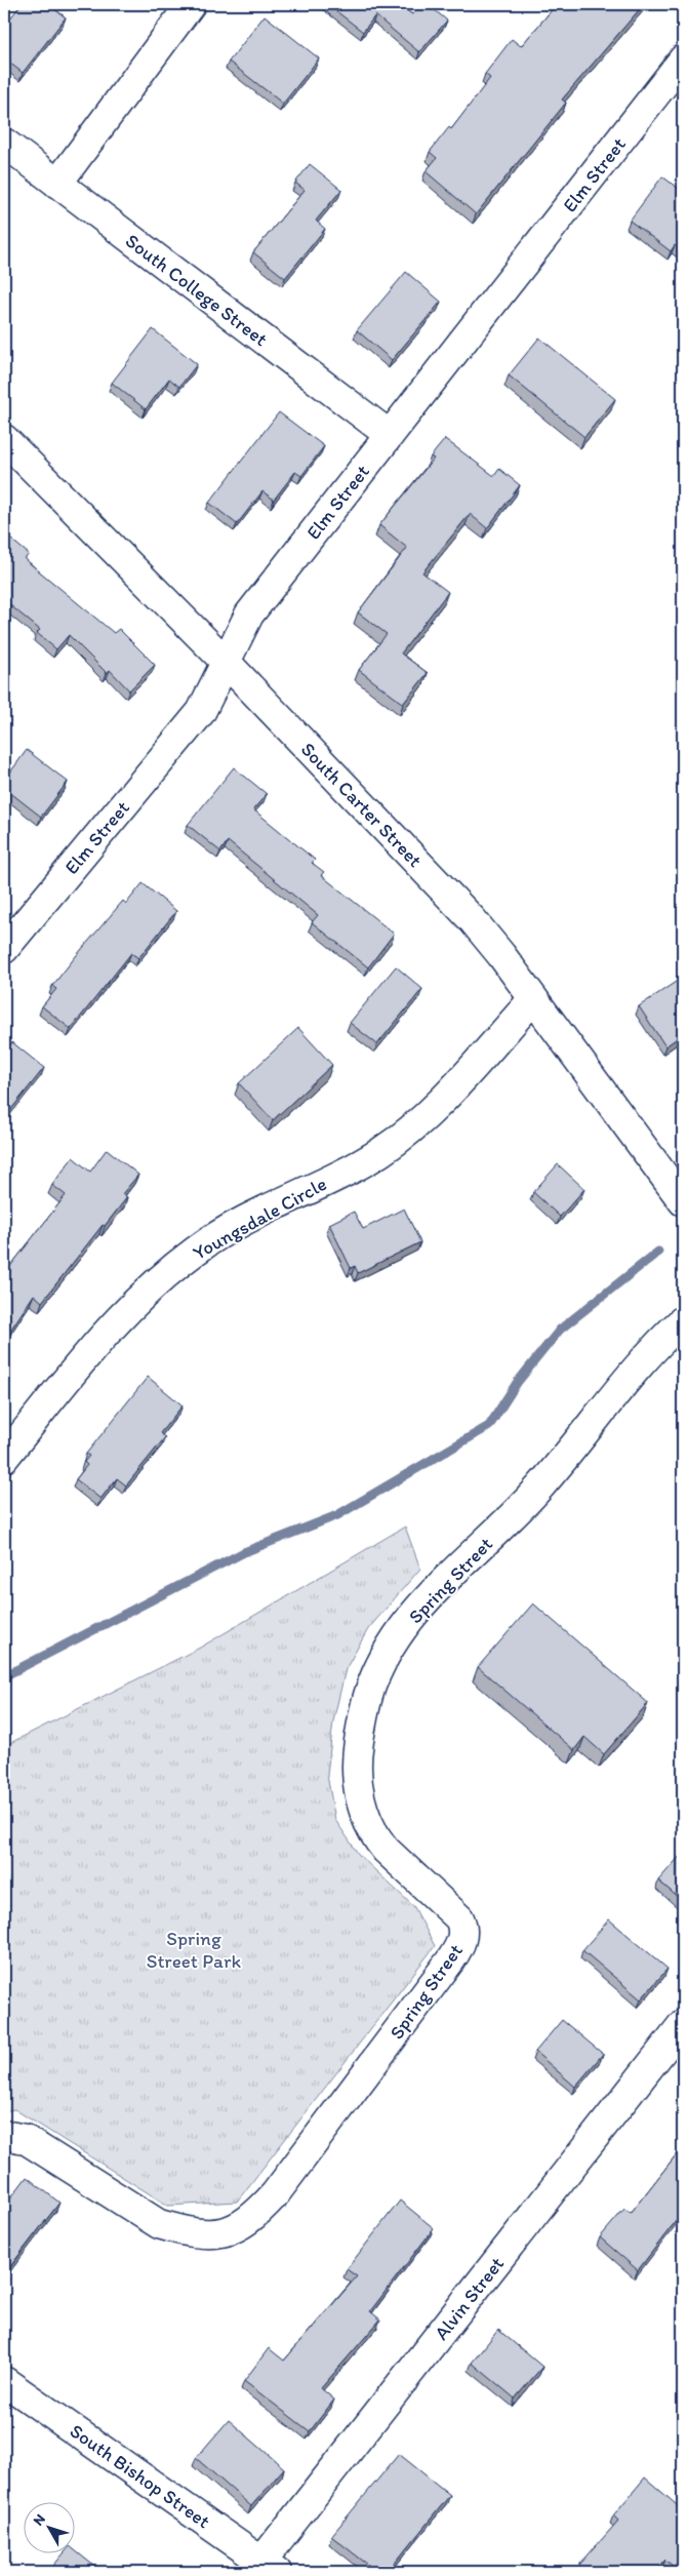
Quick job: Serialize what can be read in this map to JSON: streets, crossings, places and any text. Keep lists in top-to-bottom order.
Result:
{
  "streets": {
    "street": [
      "Elm Street",
      "South College Street",
      "South Carter Street",
      "Youngsdale Circle",
      "Spring Street",
      "Alvin Street",
      "South Bishop Street"
    ]
  },
  "crossings": [
    ["Elm Street", "South College Street"],
    ["Elm Street", "South Carter Street"],
    ["South Carter Street", "Youngsdale Circle"],
    ["Alvin Street", "South Bishop Street"]
  ],
  "parks": ["Spring Street Park"],
  "north": "top left"
}
